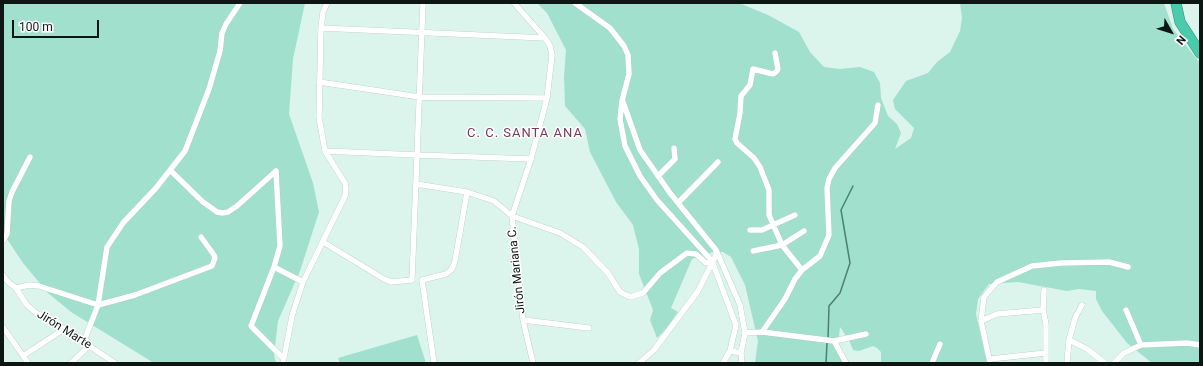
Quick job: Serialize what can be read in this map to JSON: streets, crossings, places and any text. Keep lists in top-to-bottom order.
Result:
{
  "streets": {
    "street": ["Jirón Mariana C.", "Jirón Marte"]
  },
  "districts": ["C. C. SANTA ANA"],
  "scale_bar": "100 m",
  "north": "bottom right"
}
